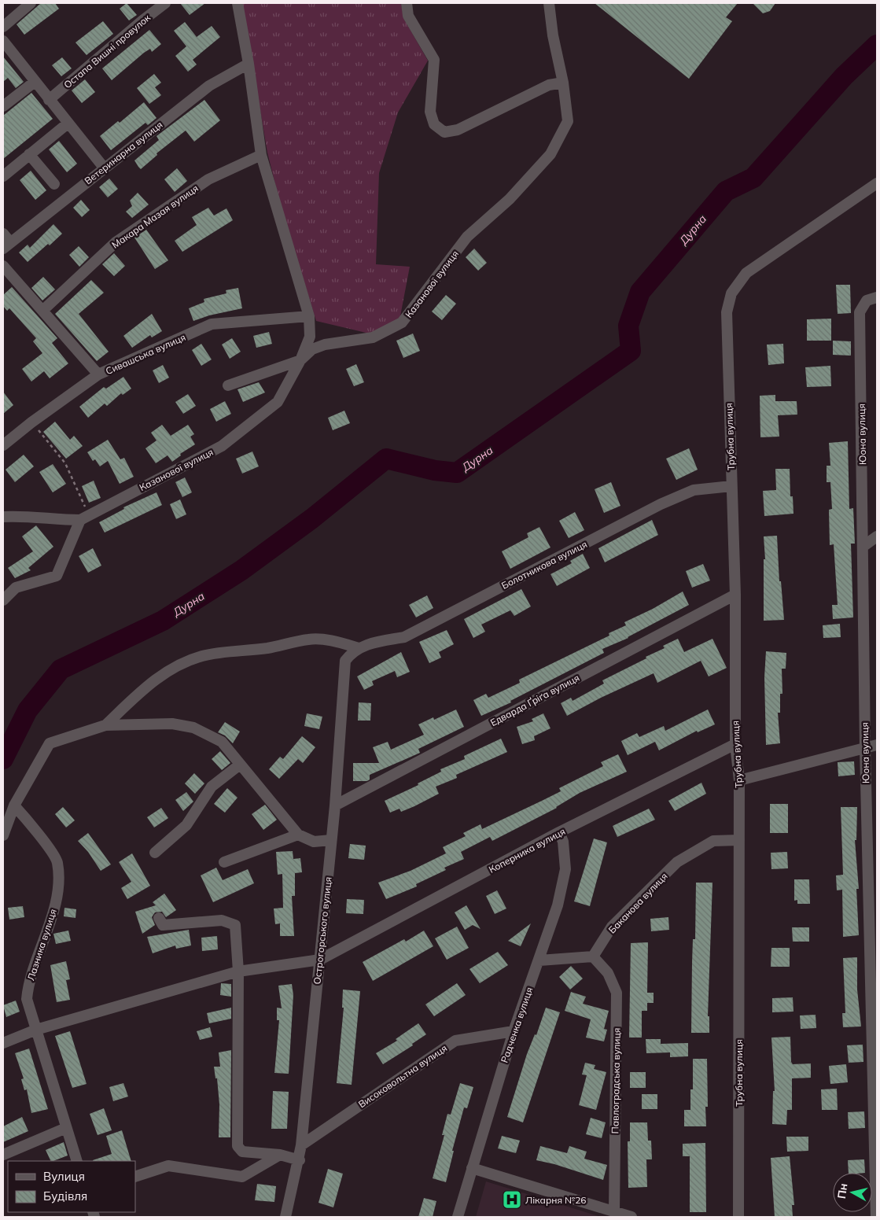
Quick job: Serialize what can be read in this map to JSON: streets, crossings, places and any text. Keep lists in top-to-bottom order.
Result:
{
  "streets": {
    "street": [
      "Остапа Вишні провулок",
      "Ветеринарна вулиця",
      "Макара Мазая вулиця",
      "Казанової вулиця",
      "Сивашська вулиця",
      "Юона вулиця",
      "Трубна вулиця",
      "Болотникова вулиця",
      "Едварда Ґріґа вулиця",
      "Коперника вулиця",
      "Баканова вулиця",
      "Острогорського вулиця",
      "Лазника вулиця",
      "Радченка вулиця",
      "Високовольтна вулиця",
      "Павлоградська вулиця"
    ]
  },
  "crossings": [
    ["Трубна вулиця", "Болотникова вулиця"],
    ["Трубна вулиця", "Едварда Ґріґа вулиця"],
    ["Трубна вулиця", "Коперника вулиця"],
    ["Трубна вулиця", "Баканова вулиця"],
    ["Болотникова вулиця", "Острогорського вулиця"],
    ["Едварда Ґріґа вулиця", "Острогорського вулиця"],
    ["Коперника вулиця", "Острогорського вулиця"],
    ["Коперника вулиця", "Лазника вулиця"],
    ["Коперника вулиця", "Радченка вулиця"],
    ["Баканова вулиця", "Павлоградська вулиця"],
    ["Острогорського вулиця", "Високовольтна вулиця"],
    ["Радченка вулиця", "Високовольтна вулиця"]
  ],
  "water": ["Дурна"],
  "places": {
    "hospital": ["Лікарня №26"]
  },
  "legend": ["Вулиця", "Будівля"],
  "north": "left"
}
